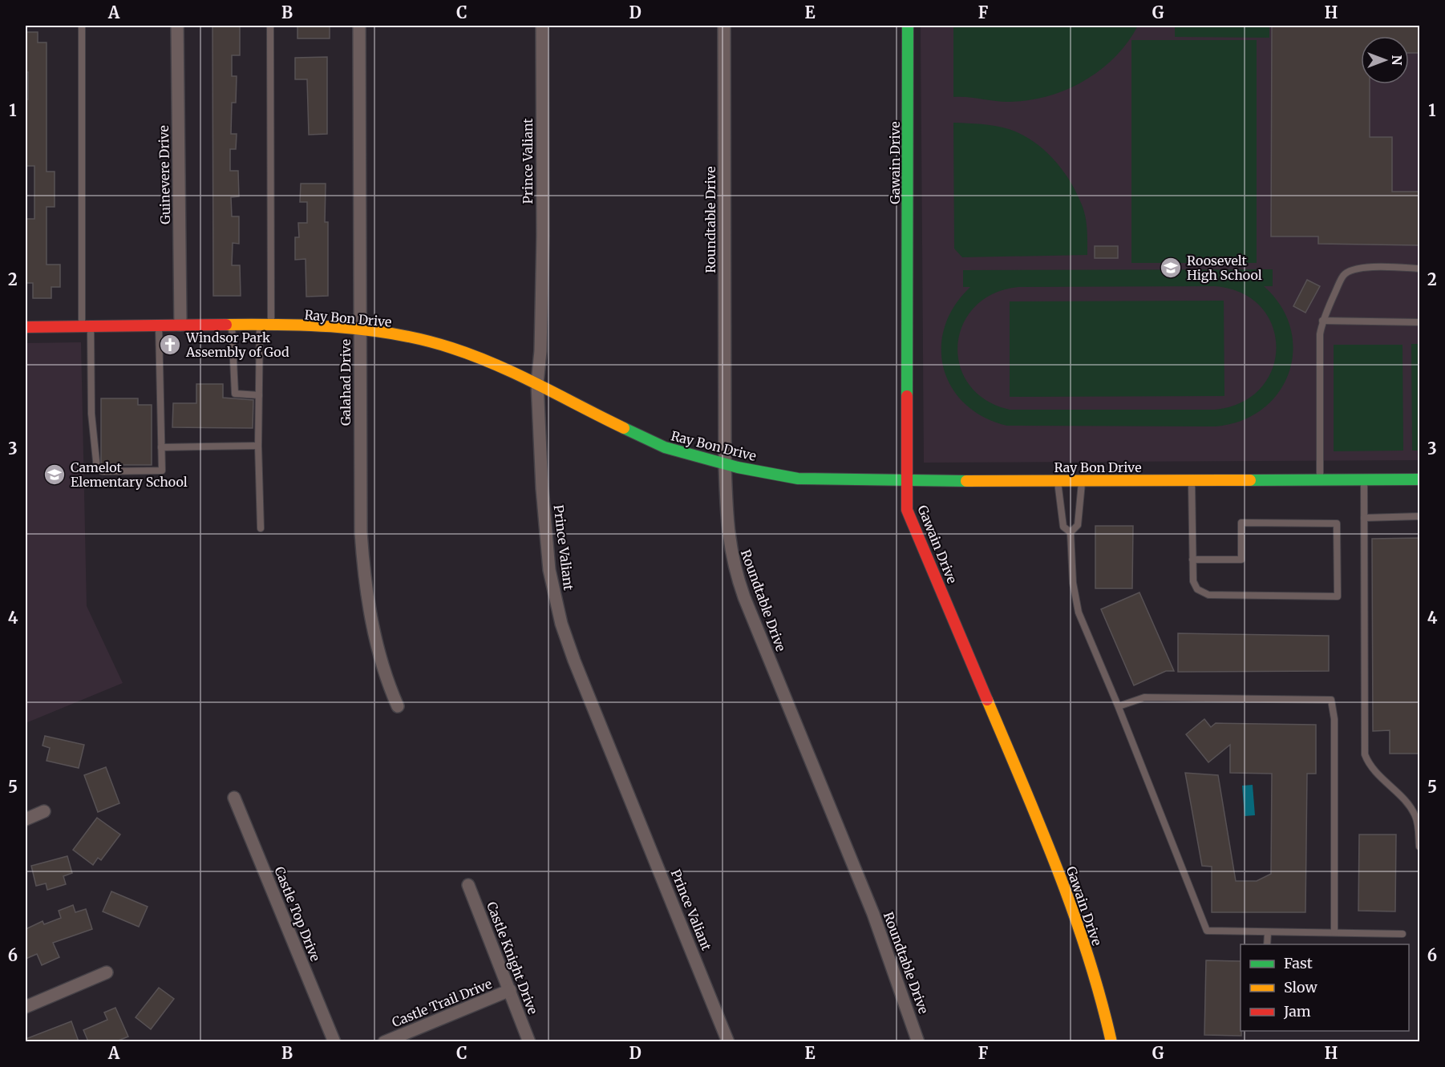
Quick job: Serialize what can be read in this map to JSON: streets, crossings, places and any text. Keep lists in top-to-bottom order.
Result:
{
  "streets": {
    "street": [
      "Prince Valiant",
      "Gawain Drive",
      "Guinevere Drive",
      "Roundtable Drive",
      "Ray Bon Drive",
      "Galahad Drive",
      "Castle Top Drive",
      "Castle Knight Drive",
      "Castle Trail Drive"
    ]
  },
  "crossings": [
    ["Prince Valiant", "Ray Bon Drive"],
    ["Gawain Drive", "Ray Bon Drive"],
    ["Guinevere Drive", "Ray Bon Drive"],
    ["Roundtable Drive", "Ray Bon Drive"],
    ["Ray Bon Drive", "Galahad Drive"],
    ["Castle Knight Drive", "Castle Trail Drive"]
  ],
  "places": {
    "school or university": ["Roosevelt High School", "Camelot Elementary School"],
    "church": ["Windsor Park Assembly of God"]
  },
  "legend": ["Fast", "Slow", "Jam"],
  "north": "right",
  "grid": {
    "columns": [
      "A",
      "B",
      "C",
      "D",
      "E",
      "F",
      "G",
      "H"
    ],
    "rows": [
      "1",
      "2",
      "3",
      "4",
      "5",
      "6"
    ]
  }
}
